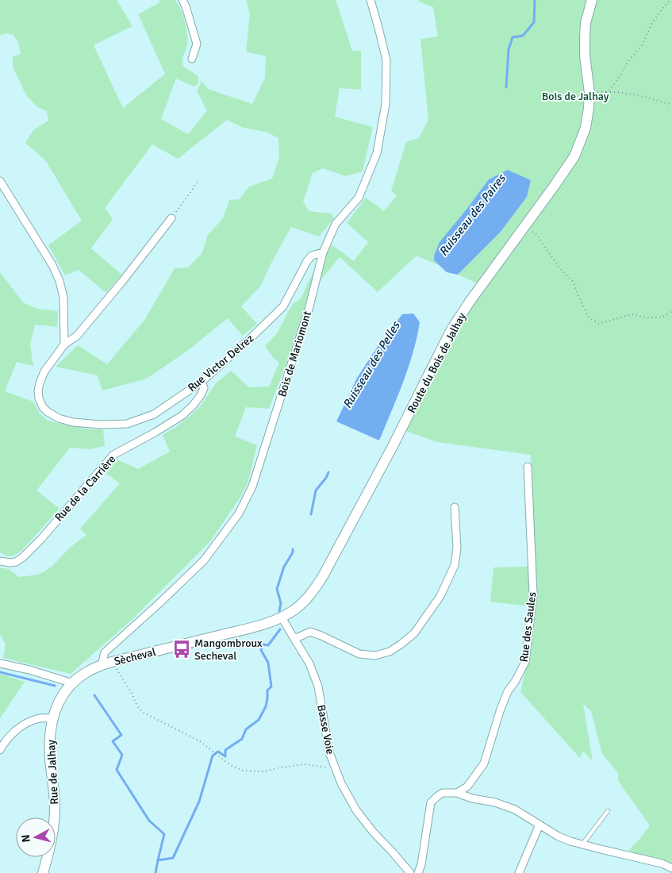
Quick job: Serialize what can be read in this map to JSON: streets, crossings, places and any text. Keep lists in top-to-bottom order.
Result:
{
  "streets": {
    "main road": ["Route du Bois de Jalhay", "Sècheval", "Rue de Jalhay"],
    "street": [
      "Bois de Mariomont",
      "Rue Victor Delrez",
      "Rue de la Carrière",
      "Rue des Saules",
      "Basse Voie"
    ]
  },
  "crossings": [
    ["Bois de Mariomont", "Rue Victor Delrez"],
    ["Bois de Mariomont", "Sècheval"],
    ["Rue Victor Delrez", "Rue de la Carrière"],
    ["Route du Bois de Jalhay", "Sècheval"],
    ["Route du Bois de Jalhay", "Basse Voie"],
    ["Sècheval", "Rue de Jalhay"]
  ],
  "water": ["Ruisseau des Paires", "Ruisseau des Pelles"],
  "parks": ["Bois de Jalhay"],
  "places": {
    "bus stop": ["Mangombroux Secheval"]
  },
  "north": "left"
}
